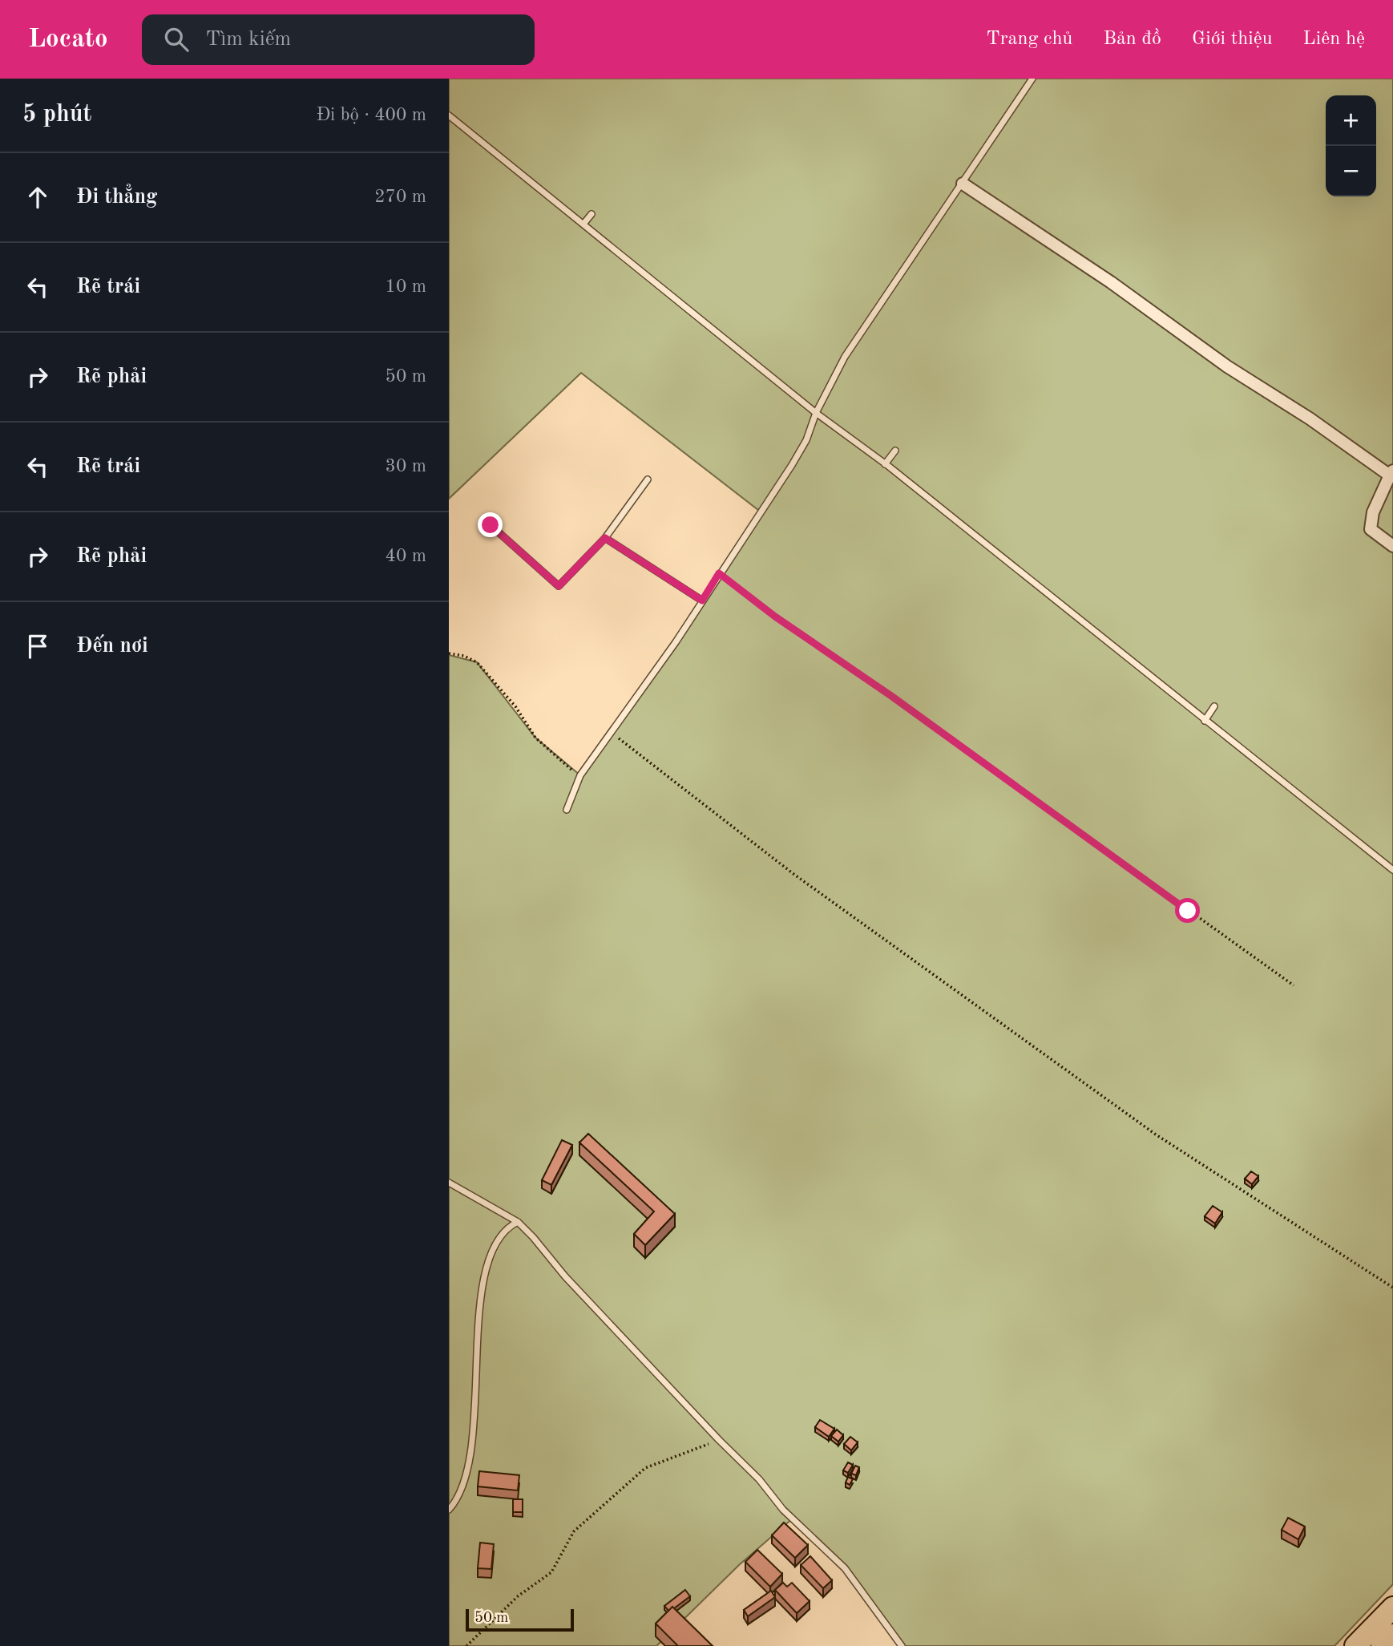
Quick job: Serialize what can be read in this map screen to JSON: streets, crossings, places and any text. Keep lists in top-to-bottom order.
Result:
{
  "scale_bar": "50 m",
  "page": {
    "header": "Locato",
    "search": "Tìm kiếm",
    "nav": [
      "Trang chủ",
      "Bản đồ",
      "Giới thiệu",
      "Liên hệ"
    ],
    "heading": ["5 phút", "Đi bộ · 400 m"],
    "map_buttons": ["+", "−"],
    "list": [
      ["Đi thẳng", "270 m"],
      ["Rẽ trái", "10 m"],
      ["Rẽ phải", "50 m"],
      ["Rẽ trái", "30 m"],
      ["Rẽ phải", "40 m"],
      "Đến nơi"
    ],
    "scale": "50 m"
  }
}
